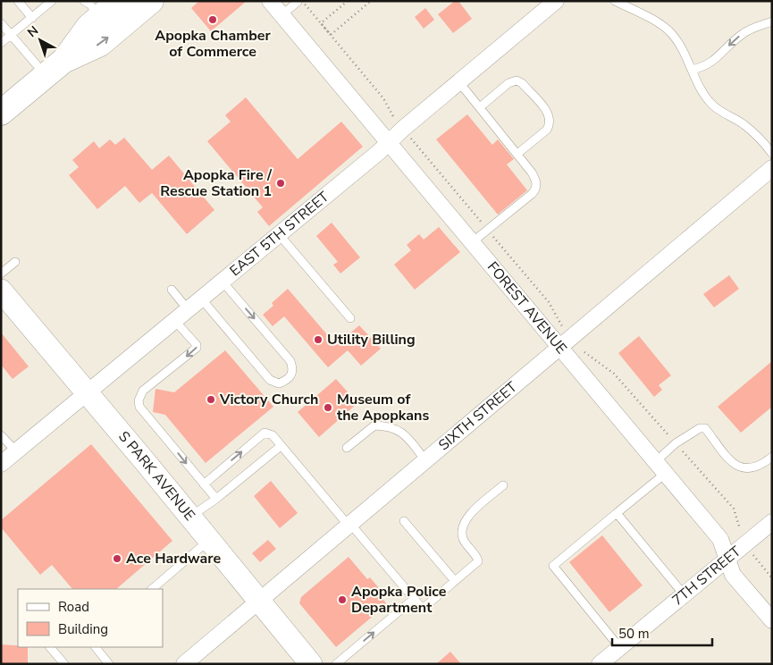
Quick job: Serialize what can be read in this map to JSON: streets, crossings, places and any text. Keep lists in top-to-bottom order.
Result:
{
  "streets": {
    "main road": ["S PARK AVENUE"],
    "street": [
      "EAST 5TH STREET",
      "FOREST AVENUE",
      "SIXTH STREET",
      "7TH STREET"
    ]
  },
  "crossings": [
    ["EAST 5TH STREET", "FOREST AVENUE"],
    ["EAST 5TH STREET", "S PARK AVENUE"],
    ["FOREST AVENUE", "SIXTH STREET"],
    ["FOREST AVENUE", "7TH STREET"],
    ["SIXTH STREET", "S PARK AVENUE"]
  ],
  "places": [
    "Apopka Chamber of Commerce",
    "Apopka Fire / Rescue Station 1",
    "Utility Billing",
    "Victory Church",
    "Museum of the Apopkans",
    "Ace Hardware",
    "Apopka Police Department"
  ],
  "legend": ["Road", "Building"],
  "scale_bar": "50 m",
  "north": "top left"
}
